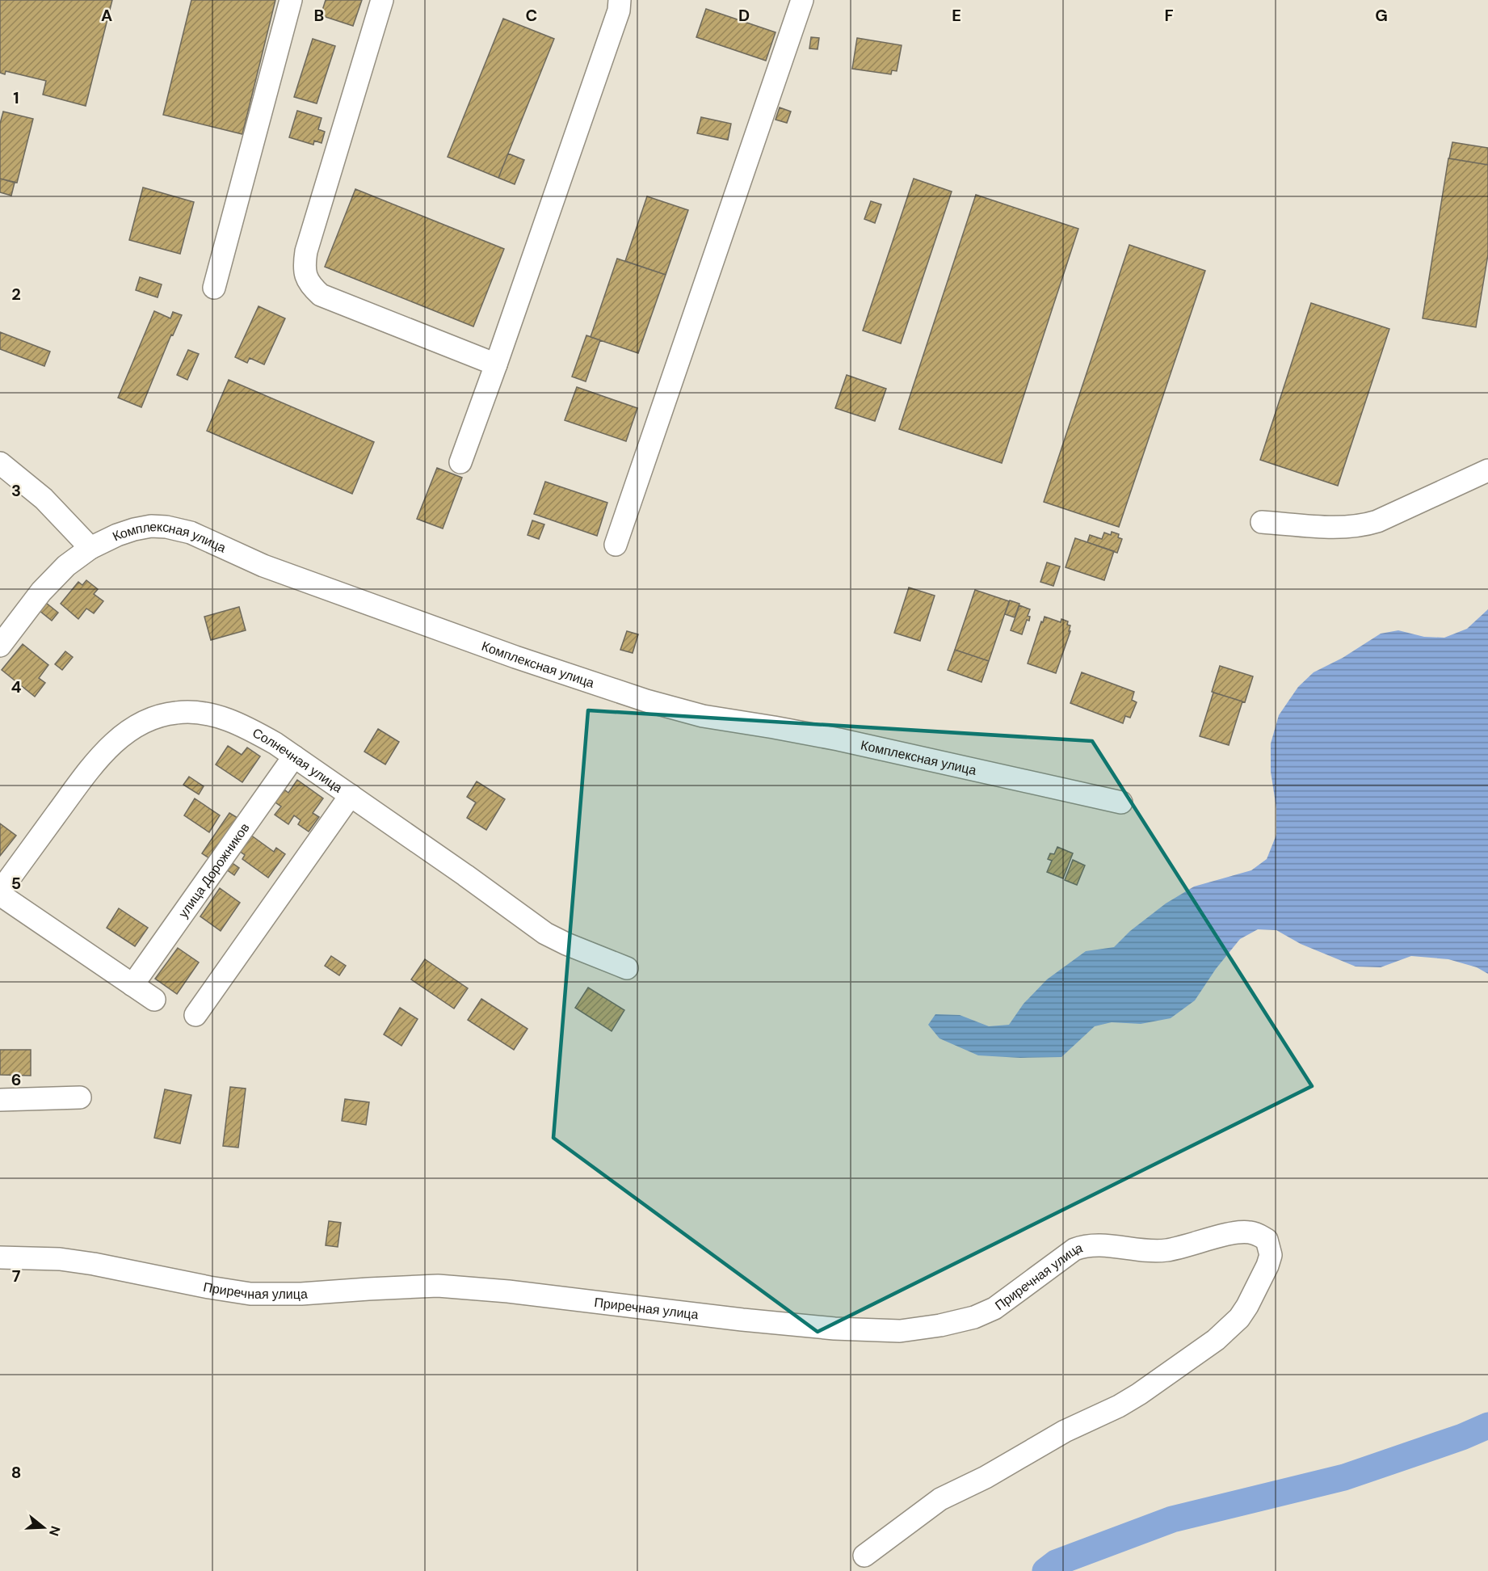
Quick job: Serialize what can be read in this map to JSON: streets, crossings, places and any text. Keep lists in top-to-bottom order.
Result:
{
  "streets": {
    "street": [
      "Комплексная улица",
      "Солнечная улица",
      "улица Дорожников",
      "Приречная улица"
    ]
  },
  "crossings": [
    ["Солнечная улица", "улица Дорожников"]
  ],
  "north": "right",
  "grid": {
    "columns": [
      "A",
      "B",
      "C",
      "D",
      "E",
      "F",
      "G"
    ],
    "rows": [
      "1",
      "2",
      "3",
      "4",
      "5",
      "6",
      "7",
      "8"
    ]
  }
}
